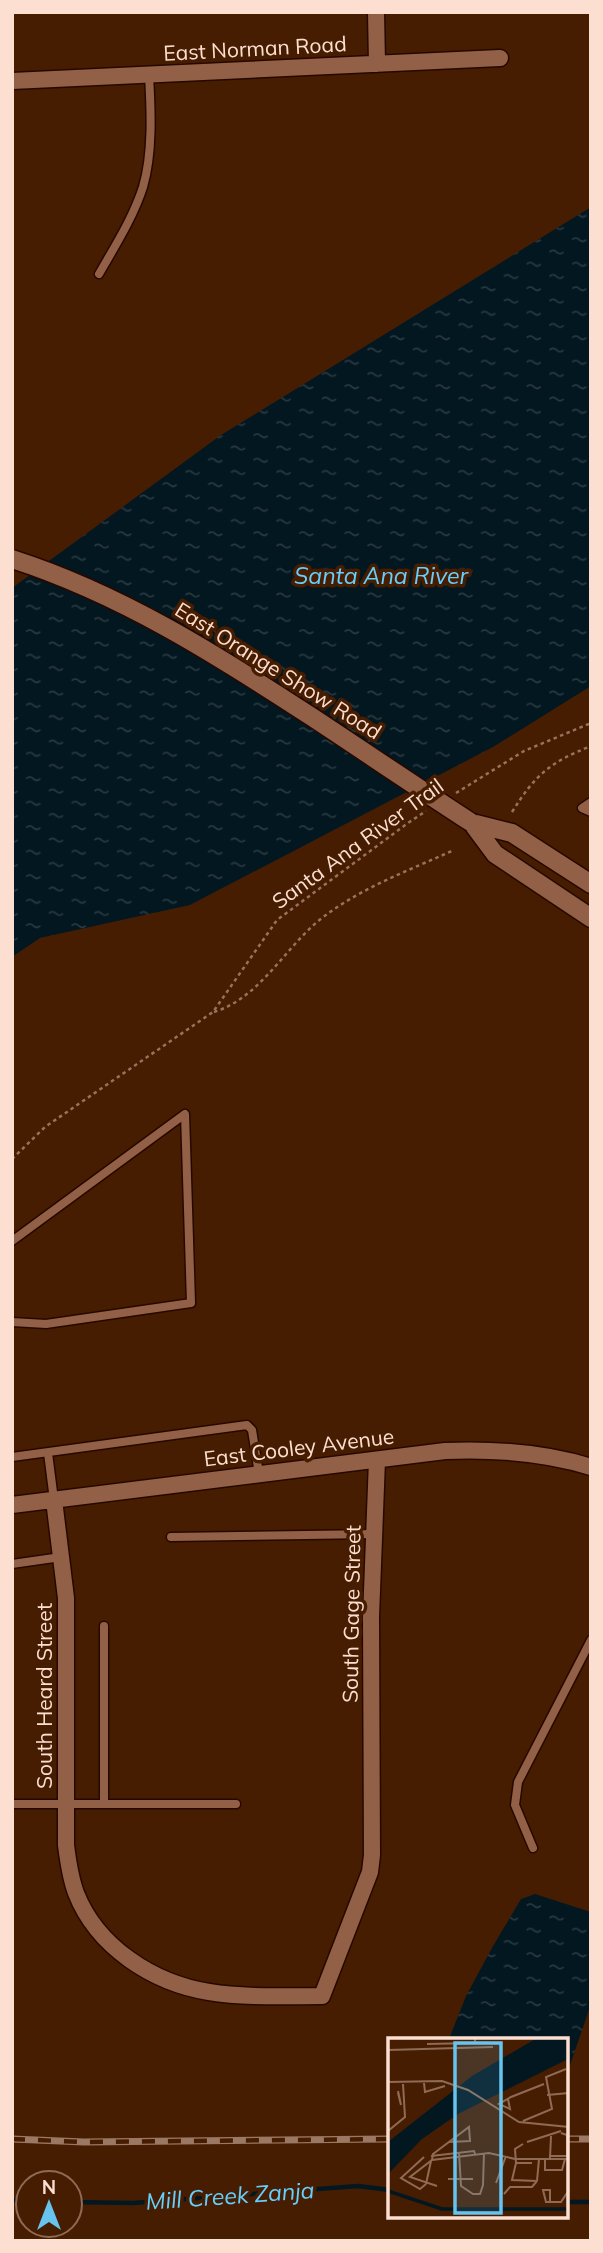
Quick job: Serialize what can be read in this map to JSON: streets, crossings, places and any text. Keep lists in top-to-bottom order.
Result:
{
  "streets": {
    "main road": ["East Orange Show Road"],
    "street": [
      "East Norman Road",
      "East Cooley Avenue",
      "South Gage Street",
      "South Heard Street"
    ],
    "path": ["Santa Ana River Trail"]
  },
  "crossings": [
    ["East Cooley Avenue", "South Gage Street"],
    ["East Cooley Avenue", "South Heard Street"],
    ["South Gage Street", "South Heard Street"]
  ],
  "water": ["Santa Ana River", "Mill Creek Zanja"],
  "north": "top"
}
